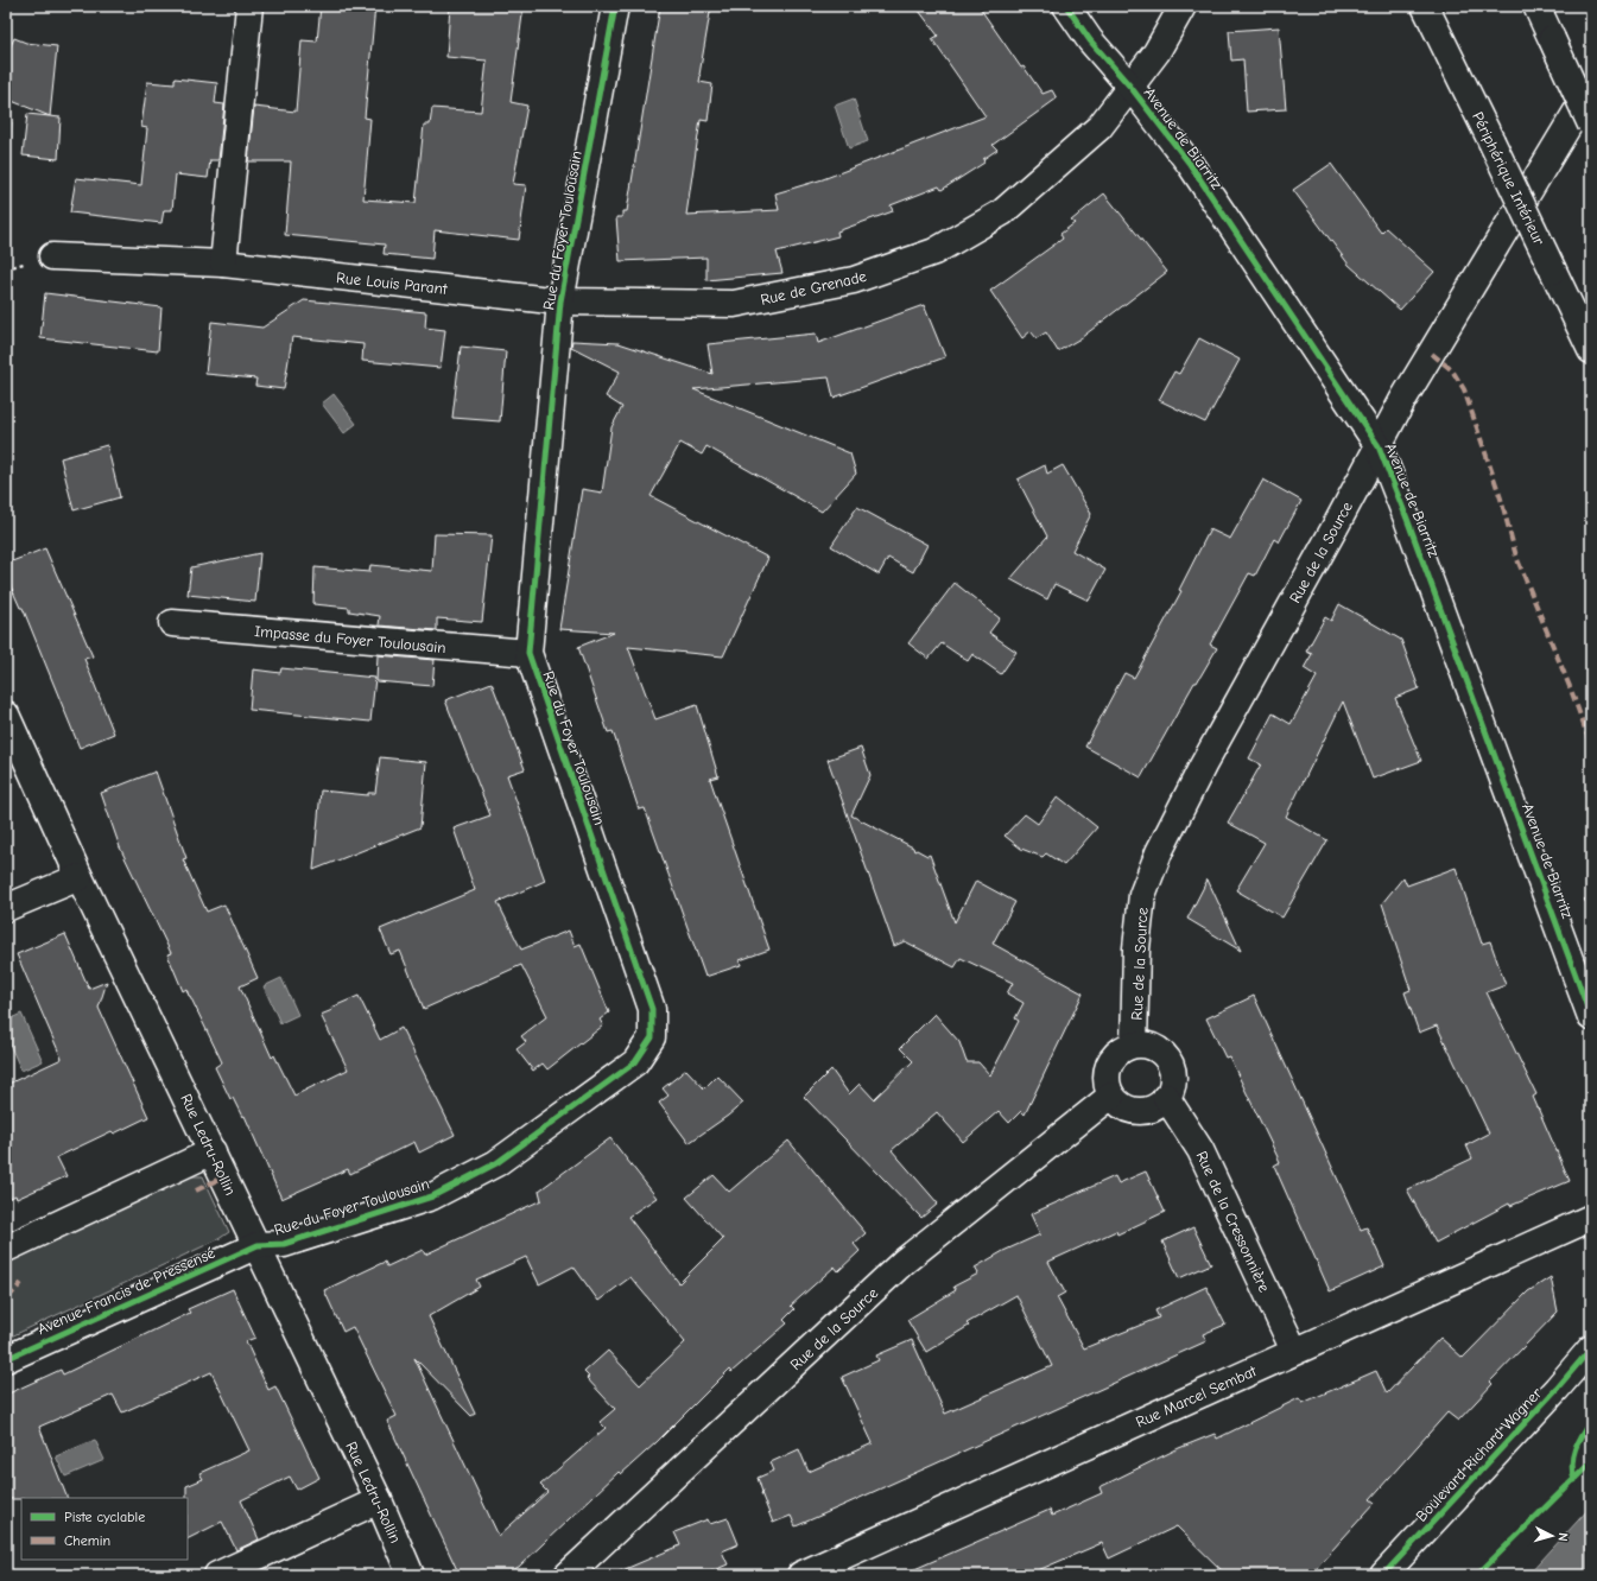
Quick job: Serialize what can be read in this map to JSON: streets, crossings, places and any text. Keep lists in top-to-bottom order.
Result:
{
  "streets": {
    "main road": [
      "Avenue de Biarritz",
      "Périphérique Intérieur",
      "Rue du Foyer Toulousain",
      "Rue Louis Parant",
      "Rue de Grenade",
      "Rue de la Source",
      "Impasse du Foyer Toulousain",
      "Rue Ledru-Rollin",
      "Rue de la Cressonnière",
      "Avenue Francis de Pressensé",
      "Rue Marcel Sembat",
      "Boulevard Richard Wagner"
    ]
  },
  "crossings": [
    ["Avenue de Biarritz", "Rue de Grenade"],
    ["Avenue de Biarritz", "Rue de la Source"],
    ["Rue du Foyer Toulousain", "Rue Louis Parant"],
    ["Rue du Foyer Toulousain", "Rue de Grenade"],
    ["Rue du Foyer Toulousain", "Impasse du Foyer Toulousain"],
    ["Rue du Foyer Toulousain", "Rue Ledru-Rollin"],
    ["Rue du Foyer Toulousain", "Avenue Francis de Pressensé"],
    ["Rue Louis Parant", "Rue de Grenade"],
    ["Rue de la Source", "Rue de la Cressonnière"],
    ["Rue Ledru-Rollin", "Avenue Francis de Pressensé"],
    ["Rue de la Cressonnière", "Rue Marcel Sembat"]
  ],
  "legend": ["Piste cyclable", "Chemin"],
  "north": "right"
}
